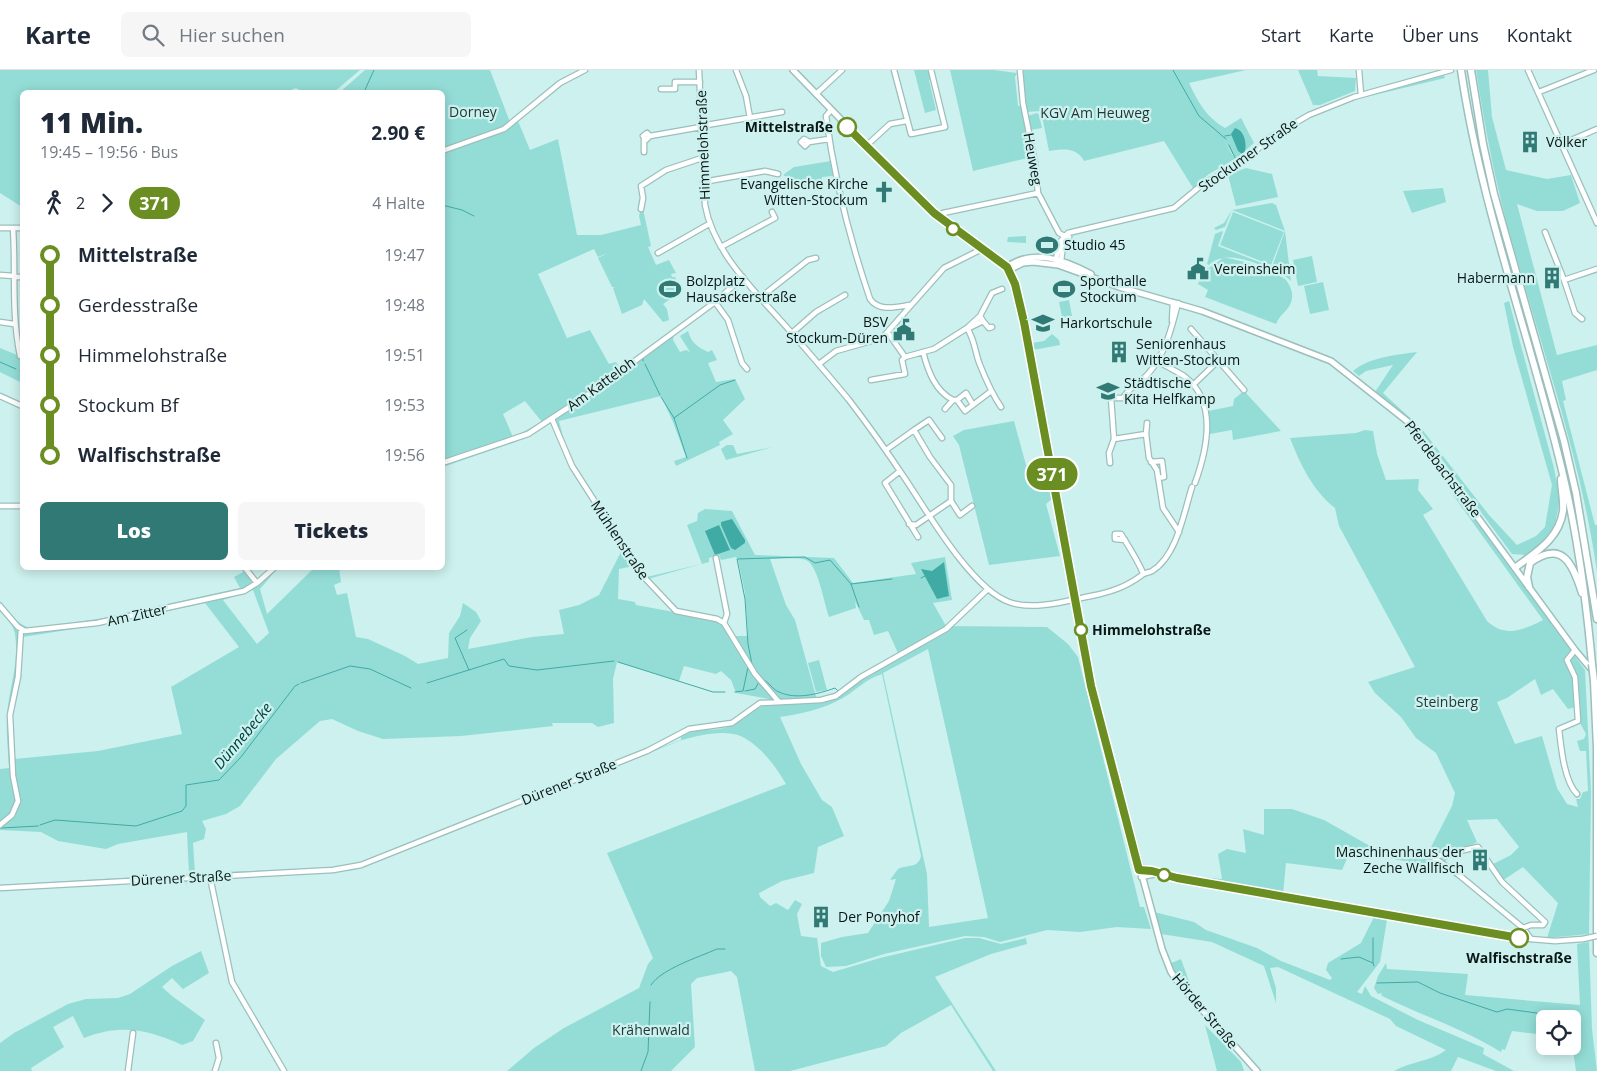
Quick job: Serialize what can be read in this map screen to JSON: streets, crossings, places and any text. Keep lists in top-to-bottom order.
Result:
{
  "streets": {
    "main road": ["Pferdebachstraße", "Hörder Straße"],
    "street": [
      "Himmelohstraße",
      "Stockumer Straße",
      "Heuweg",
      "Am Katteloh",
      "Mühlenstraße",
      "Am Zitter",
      "Dürener Straße"
    ]
  },
  "crossings": [
    ["Himmelohstraße", "Am Katteloh"],
    ["Himmelohstraße", "Dürener Straße"],
    ["Himmelohstraße", "Hörder Straße"],
    ["Stockumer Straße", "Heuweg"],
    ["Am Katteloh", "Mühlenstraße"],
    ["Pferdebachstraße", "Hörder Straße"]
  ],
  "water": ["Dünnebecke"],
  "parks": [
    "Dorney",
    "KGV Am Heuweg",
    "Steinberg",
    "Krähenwald"
  ],
  "places": {
    "other": ["Mittelstraße", "Himmelohstraße", "Walfischstraße"],
    "building": [
      "Völker",
      "Habermann",
      "Seniorenhaus Witten-Stockum",
      "Maschinenhaus der Zeche Wallfisch",
      "Der Ponyhof"
    ],
    "church": ["Evangelische Kirche Witten-Stockum"],
    "sports": ["Studio 45", "Bolzplatz Hausackerstraße", "Sporthalle Stockum"],
    "public building": ["Vereinsheim", "BSV Stockum-Düren"],
    "school or university": ["Harkortschule", "Städtische Kita Helfkamp"]
  },
  "lines": ["bus line 371"],
  "page": {
    "header": "Karte",
    "search": "Hier suchen",
    "nav": [
      "Start",
      "Karte",
      "Über uns",
      "Kontakt"
    ],
    "on_map": "371",
    "heading": ["11 Min.", "19:45 – 19:56 · Bus", "2.90 €"],
    "legs": ["2", "371", "4 Halte"],
    "list": [
      {
        "name": "Mittelstraße",
        "value": "19:47"
      },
      {
        "name": "Gerdesstraße",
        "value": "19:48"
      },
      {
        "name": "Himmelohstraße",
        "value": "19:51"
      },
      {
        "name": "Stockum Bf",
        "value": "19:53"
      },
      {
        "name": "Walfischstraße",
        "value": "19:56"
      }
    ],
    "buttons": ["Los", "Tickets"]
  }
}
